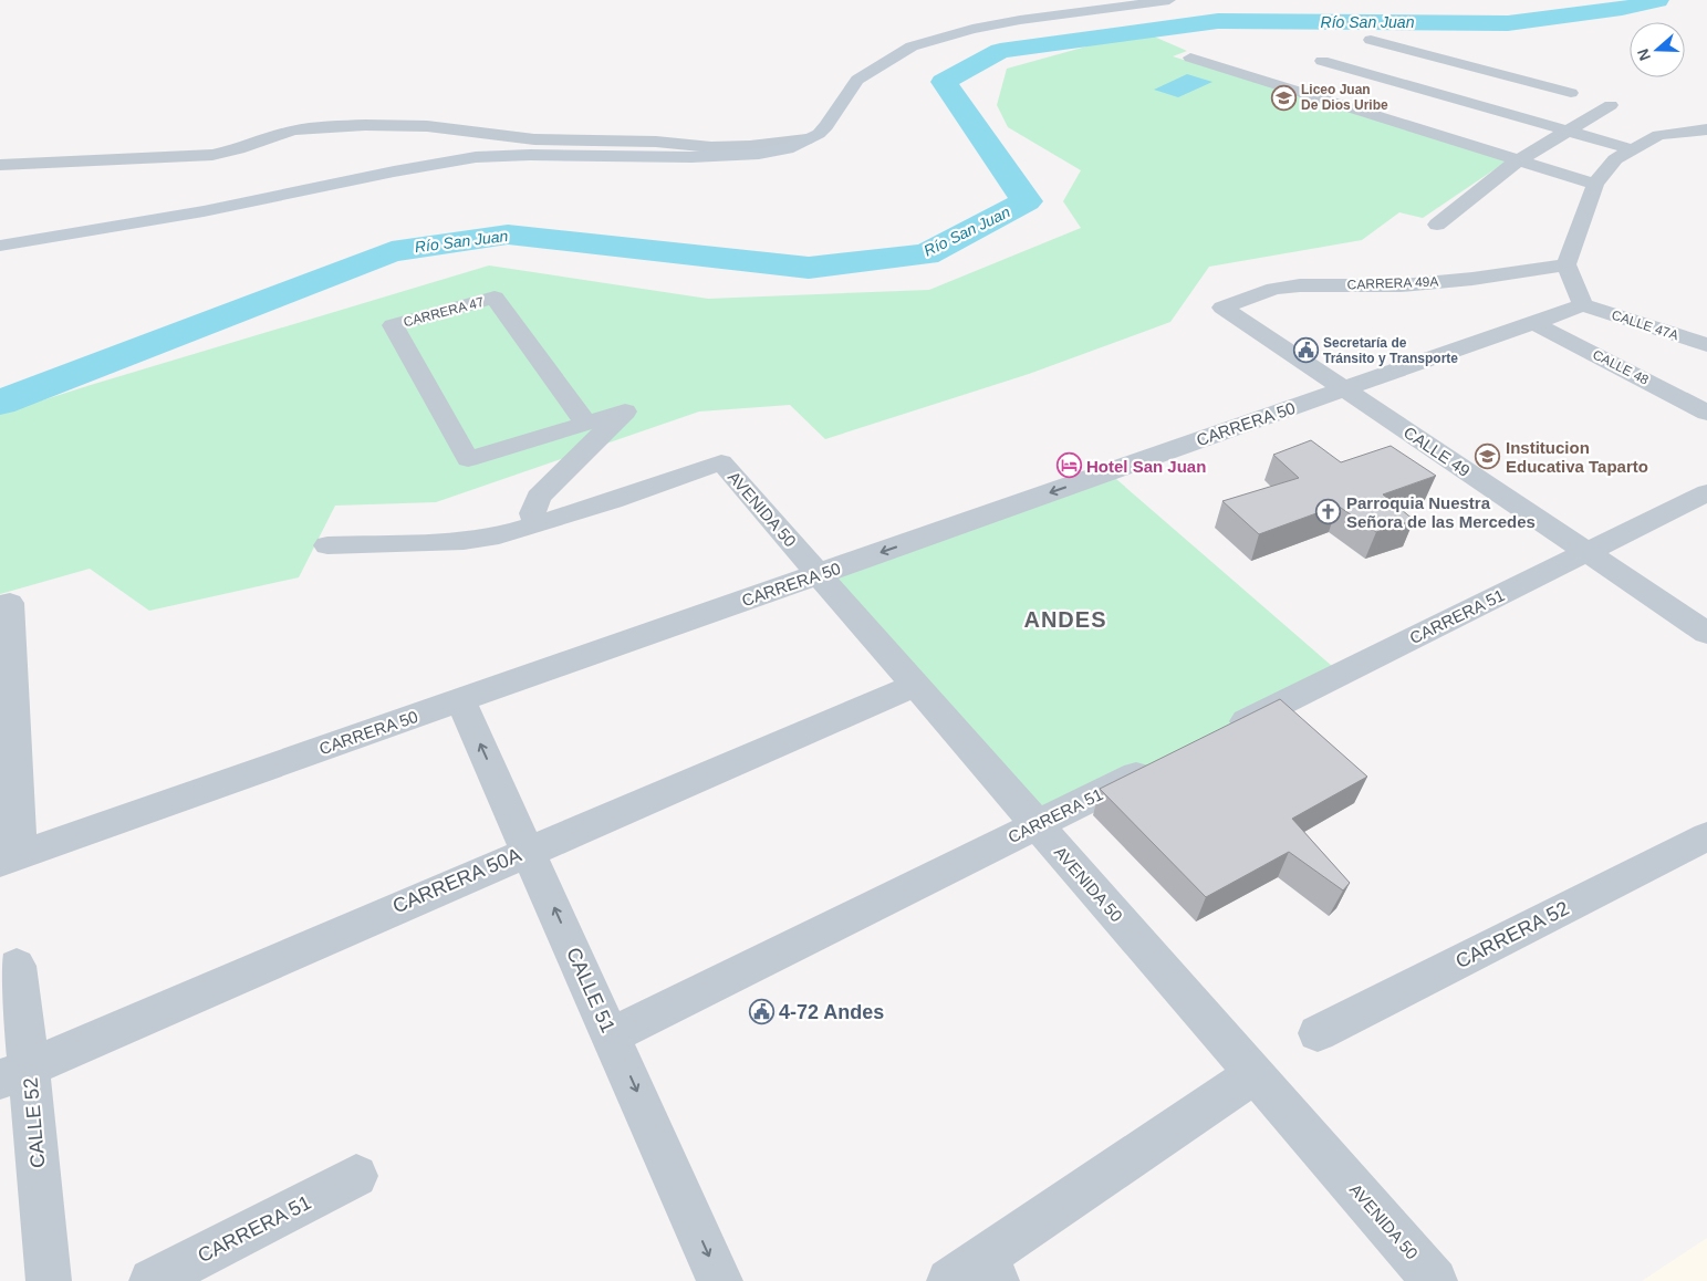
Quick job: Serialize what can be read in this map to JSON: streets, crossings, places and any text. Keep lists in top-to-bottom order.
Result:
{
  "streets": {
    "street": [
      "CARRERA 49A",
      "CARRERA 47",
      "CALLE 47A",
      "CALLE 48",
      "CARRERA 50",
      "CALLE 49",
      "AVENIDA 50",
      "CARRERA 51",
      "CARRERA 50A",
      "CARRERA 52",
      "CALLE 51",
      "CALLE 52"
    ]
  },
  "crossings": [
    ["CARRERA 49A", "CALLE 49"],
    ["CALLE 47A", "CARRERA 50"],
    ["CALLE 48", "CARRERA 50"],
    ["CARRERA 50", "CALLE 49"],
    ["CARRERA 50", "AVENIDA 50"],
    ["CARRERA 50", "CALLE 51"],
    ["CALLE 49", "CARRERA 51"],
    ["AVENIDA 50", "CARRERA 51"],
    ["AVENIDA 50", "CARRERA 50A"],
    ["CARRERA 51", "CALLE 51"],
    ["CARRERA 50A", "CALLE 51"],
    ["CARRERA 50A", "CALLE 52"]
  ],
  "districts": ["ANDES"],
  "water": ["Río San Juan"],
  "places": {
    "school or university": ["Liceo Juan De Dios Uribe", "Institucion Educativa Taparto"],
    "public building": ["Secretaría de Tránsito y Transporte", "4-72 Andes"],
    "hotel": ["Hotel San Juan"],
    "church": ["Parroquia Nuestra Señora de las Mercedes"]
  },
  "north": "left"
}
